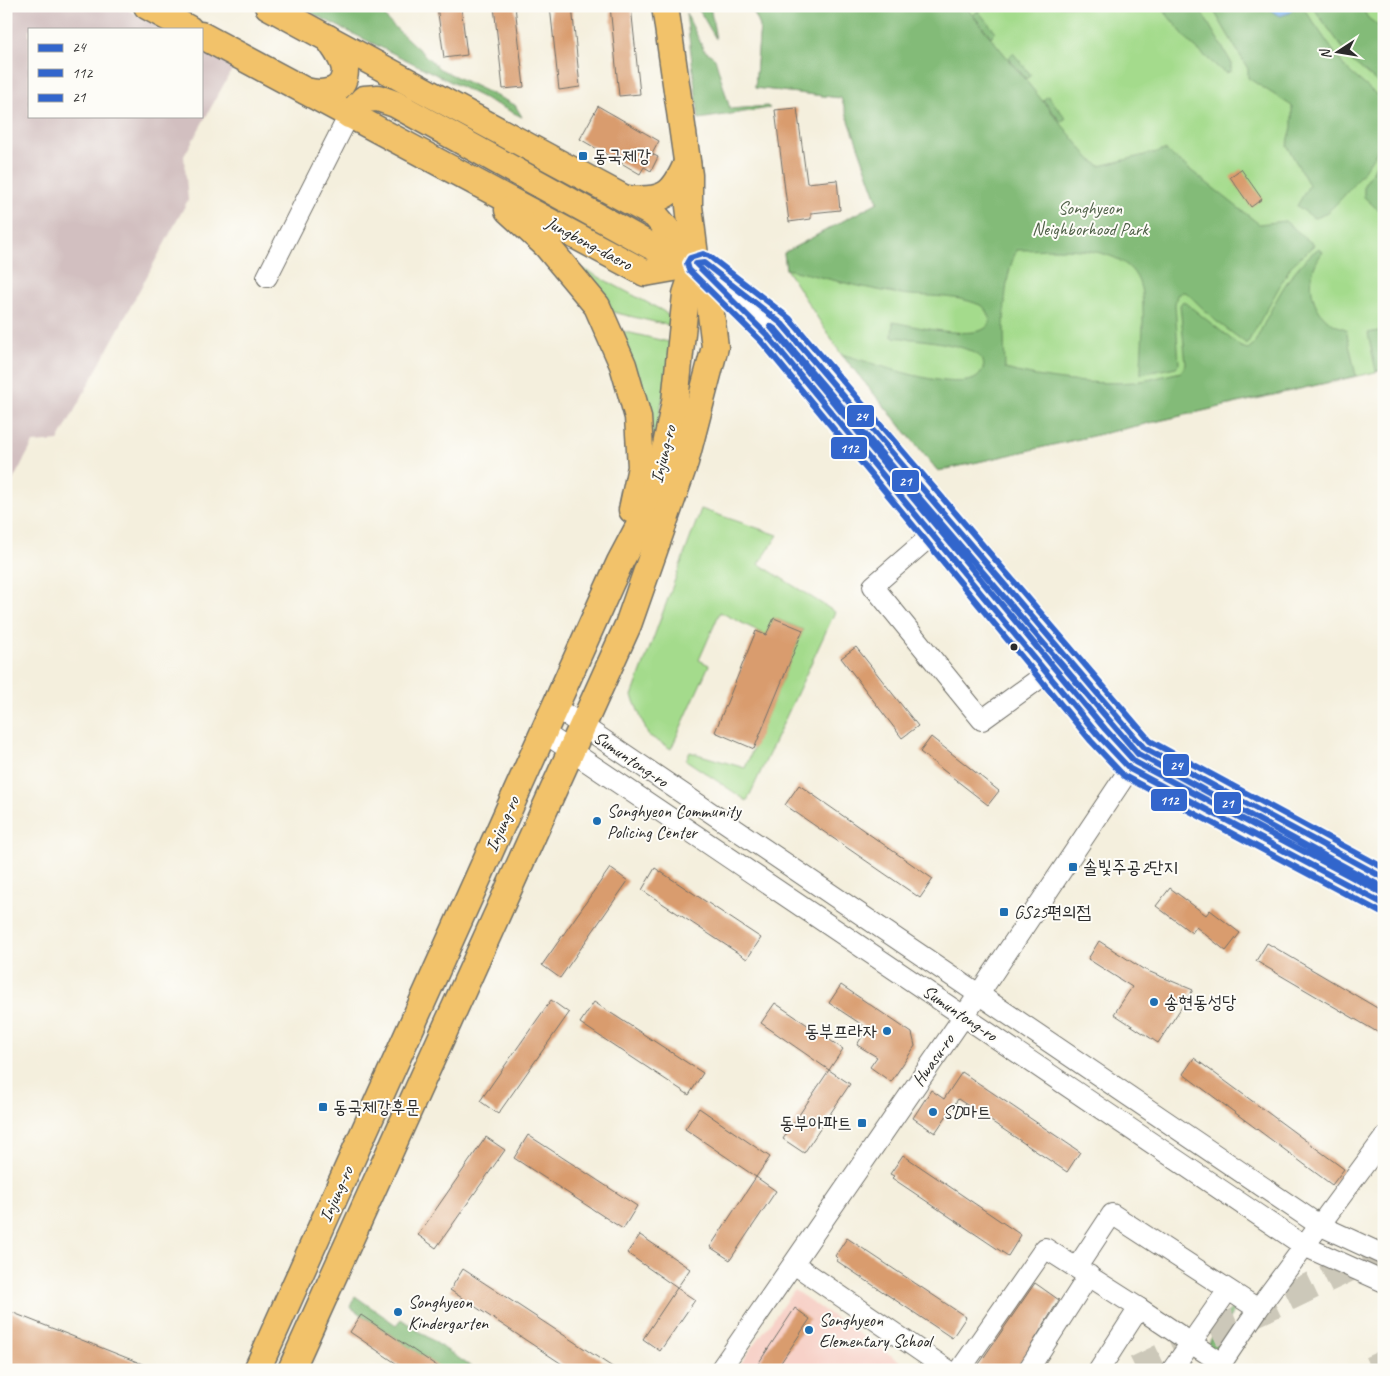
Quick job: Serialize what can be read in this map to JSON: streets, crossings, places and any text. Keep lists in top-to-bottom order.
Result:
{
  "streets": {
    "main road": ["Jungbong-daero", "Injung-ro"],
    "street": ["Sumuntong-ro", "Hwasu-ro"]
  },
  "crossings": [
    ["Jungbong-daero", "Injung-ro"],
    ["Injung-ro", "Sumuntong-ro"],
    ["Sumuntong-ro", "Hwasu-ro"]
  ],
  "parks": ["Songhyeon Neighborhood Park"],
  "places": {
    "transit": [
      "동국제강",
      "솔빛주공2단지",
      "GS25편의점",
      "동국제강후문",
      "동부아파트"
    ],
    "other": [
      "Songhyeon Community Policing Center",
      "송현동성당",
      "동부프라자",
      "SD마트",
      "Songhyeon Kindergarten",
      "Songhyeon Elementary School"
    ]
  },
  "lines": ["transit line 112", "transit line 24", "transit line 21"],
  "legend": ["24", "112", "21"],
  "north": "left"
}
